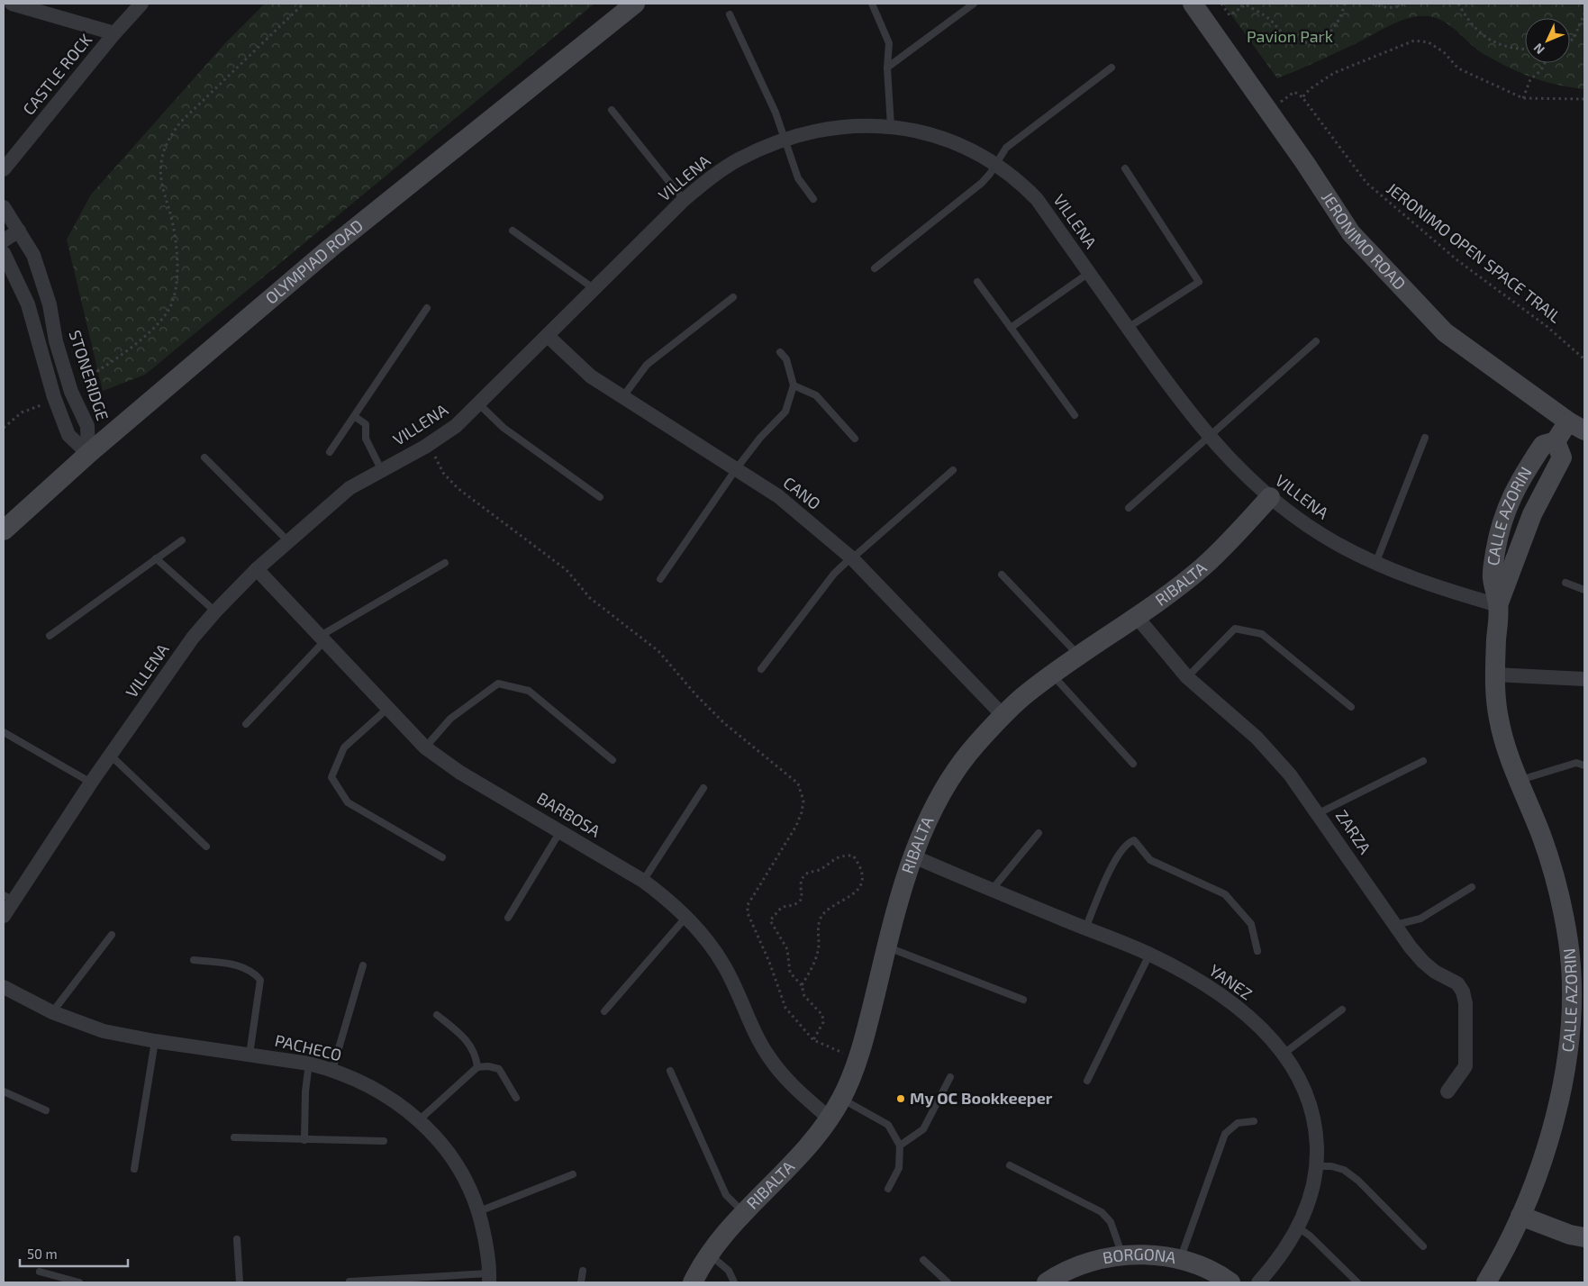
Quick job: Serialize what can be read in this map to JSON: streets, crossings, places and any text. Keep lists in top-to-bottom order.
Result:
{
  "streets": {
    "street": [
      "CASTLE ROCK",
      "VILLENA",
      "JERONIMO ROAD",
      "OLYMPIAD ROAD",
      "STONERIDGE",
      "CANO",
      "CALLE AZORIN",
      "RIBALTA",
      "BARBOSA",
      "ZARZA",
      "YANEZ",
      "PACHECO",
      "BORGONA"
    ],
    "path": ["JERONIMO OPEN SPACE TRAIL"]
  },
  "crossings": [
    ["VILLENA", "CANO"],
    ["VILLENA", "CALLE AZORIN"],
    ["VILLENA", "RIBALTA"],
    ["VILLENA", "BARBOSA"],
    ["JERONIMO ROAD", "CALLE AZORIN"],
    ["OLYMPIAD ROAD", "STONERIDGE"],
    ["CANO", "RIBALTA"],
    ["RIBALTA", "BARBOSA"],
    ["RIBALTA", "ZARZA"],
    ["RIBALTA", "YANEZ"]
  ],
  "parks": ["Pavion Park"],
  "places": ["My OC Bookkeeper"],
  "scale_bar": "50 m",
  "north": "bottom left"
}
